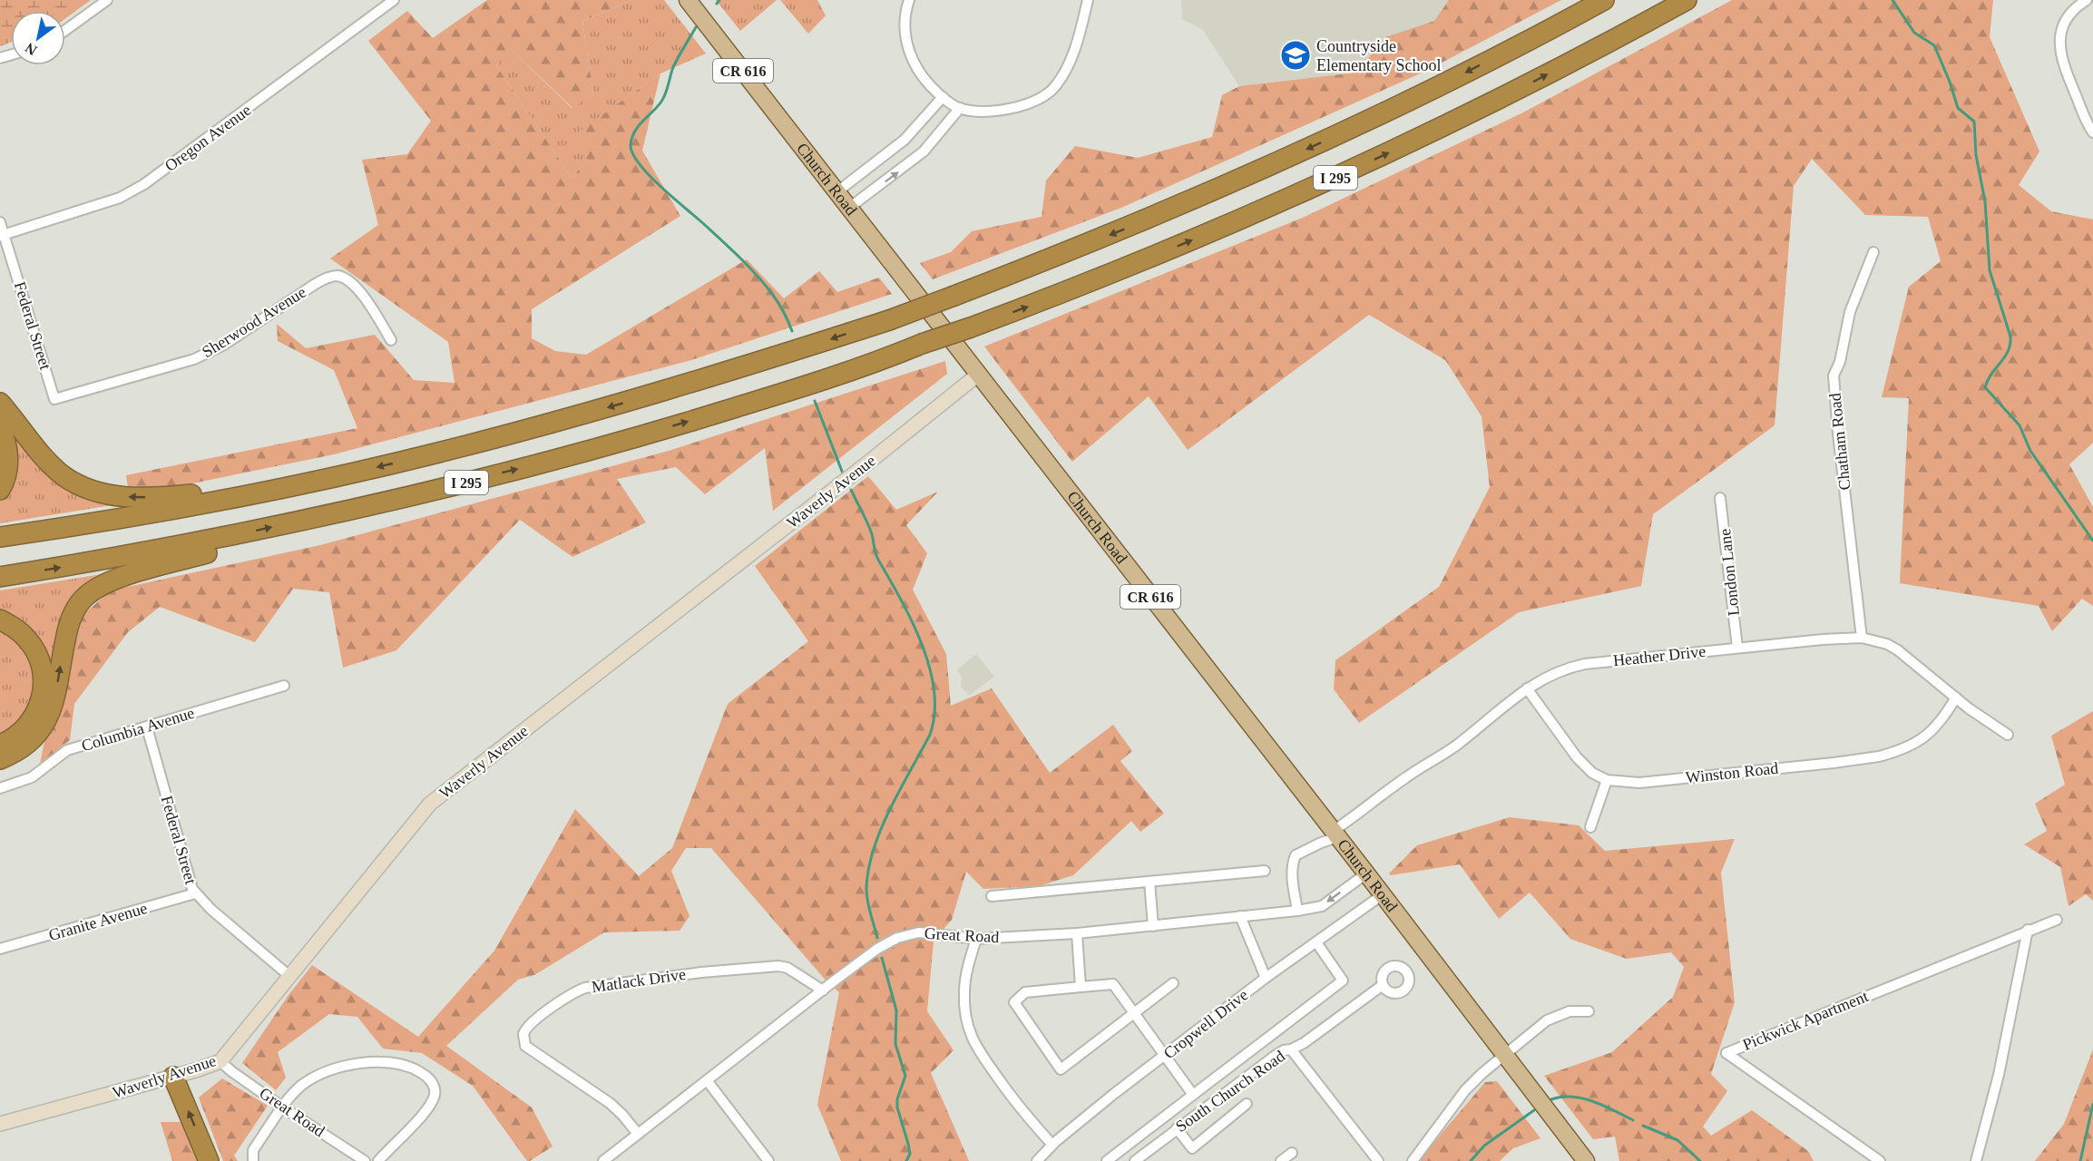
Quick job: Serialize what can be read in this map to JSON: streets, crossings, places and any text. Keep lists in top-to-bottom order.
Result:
{
  "streets": {
    "highway": ["I 295"],
    "main road": ["CR 616", "Church Road"],
    "street": [
      "Oregon Avenue",
      "Sherwood Avenue",
      "Federal Street",
      "Chatham Road",
      "Waverly Avenue",
      "London Lane",
      "Heather Drive",
      "Columbia Avenue",
      "Winston Road",
      "Granite Avenue",
      "Great Road",
      "Matlack Drive",
      "Pickwick Apartment",
      "Cropwell Drive",
      "South Church Road"
    ]
  },
  "crossings": [
    ["Oregon Avenue", "Federal Street"],
    ["Church Road", "Waverly Avenue"],
    ["Church Road", "Heather Drive"],
    ["Church Road", "Great Road"],
    ["Church Road", "Cropwell Drive"],
    ["Sherwood Avenue", "Federal Street"],
    ["Federal Street", "Waverly Avenue"],
    ["Federal Street", "Columbia Avenue"],
    ["Federal Street", "Granite Avenue"],
    ["Chatham Road", "Heather Drive"],
    ["Waverly Avenue", "Great Road"],
    ["London Lane", "Heather Drive"],
    ["Heather Drive", "Winston Road"],
    ["Great Road", "Matlack Drive"]
  ],
  "places": {
    "school or university": ["Countryside Elementary School"]
  },
  "north": "bottom left"
}
